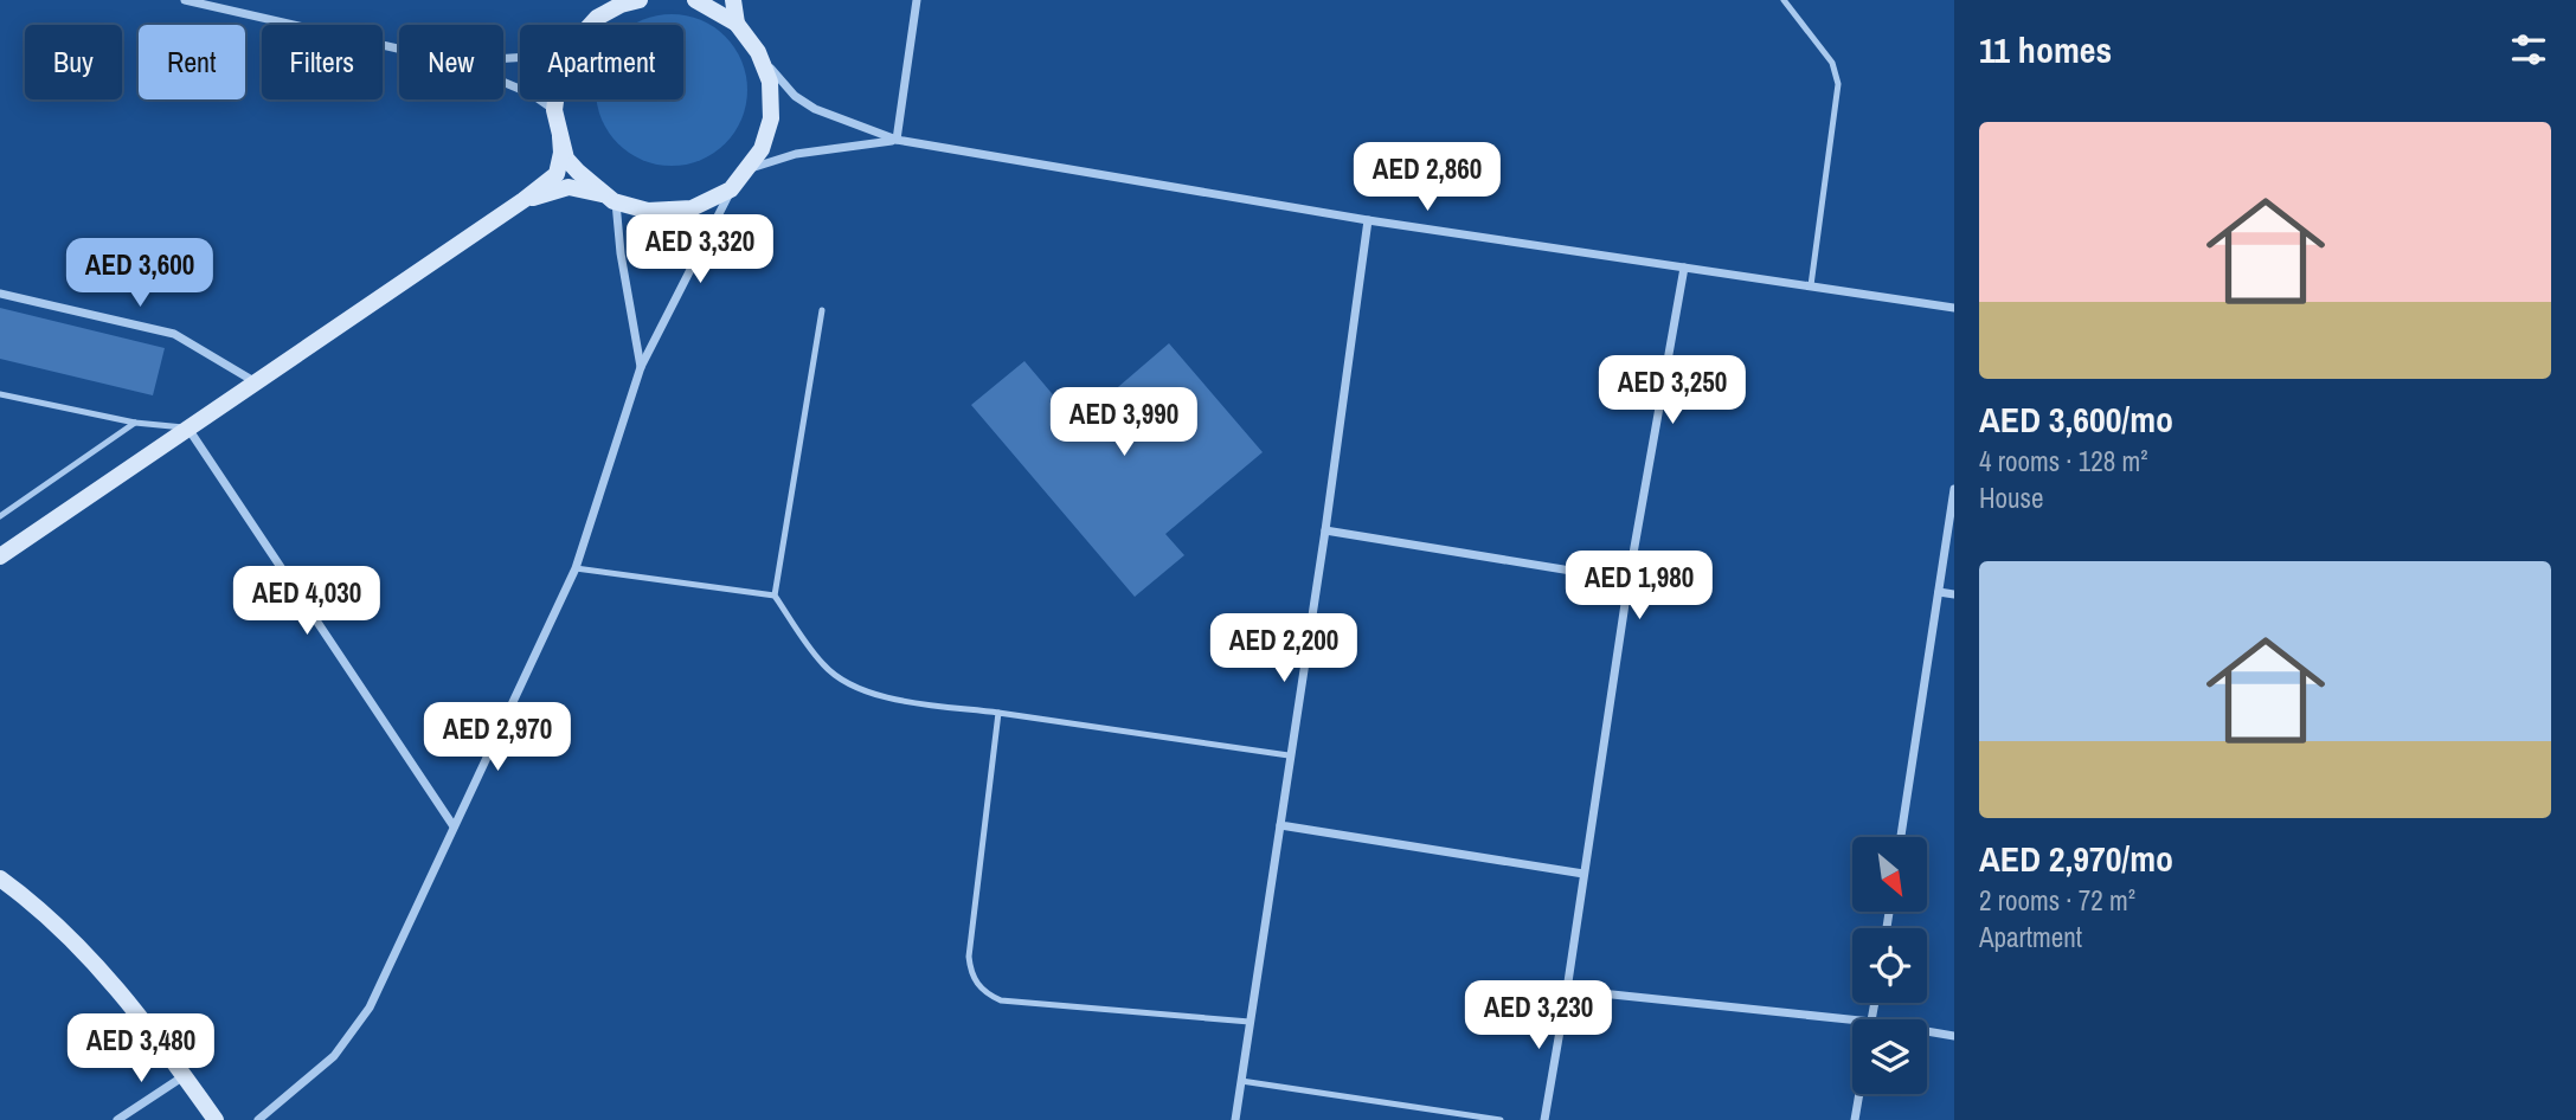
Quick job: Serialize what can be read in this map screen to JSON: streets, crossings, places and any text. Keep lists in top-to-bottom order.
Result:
{
  "north": "bottom right",
  "page": {
    "heading": "11 homes",
    "chip": [
      "Buy",
      "Rent",
      "Filters",
      "New",
      "Apartment"
    ],
    "list": [
      {
        "name": "AED 3,600/mo",
        "note": "4 rooms · 128 m² · House"
      },
      {
        "name": "AED 2,970/mo",
        "note": "2 rooms · 72 m² · Apartment"
      }
    ],
    "price": [
      "AED 2,860",
      "AED 3,320",
      "AED 3,600",
      "AED 3,250",
      "AED 3,990",
      "AED 1,980",
      "AED 4,030",
      "AED 2,200",
      "AED 2,970",
      "AED 3,230",
      "AED 3,480"
    ]
  }
}
